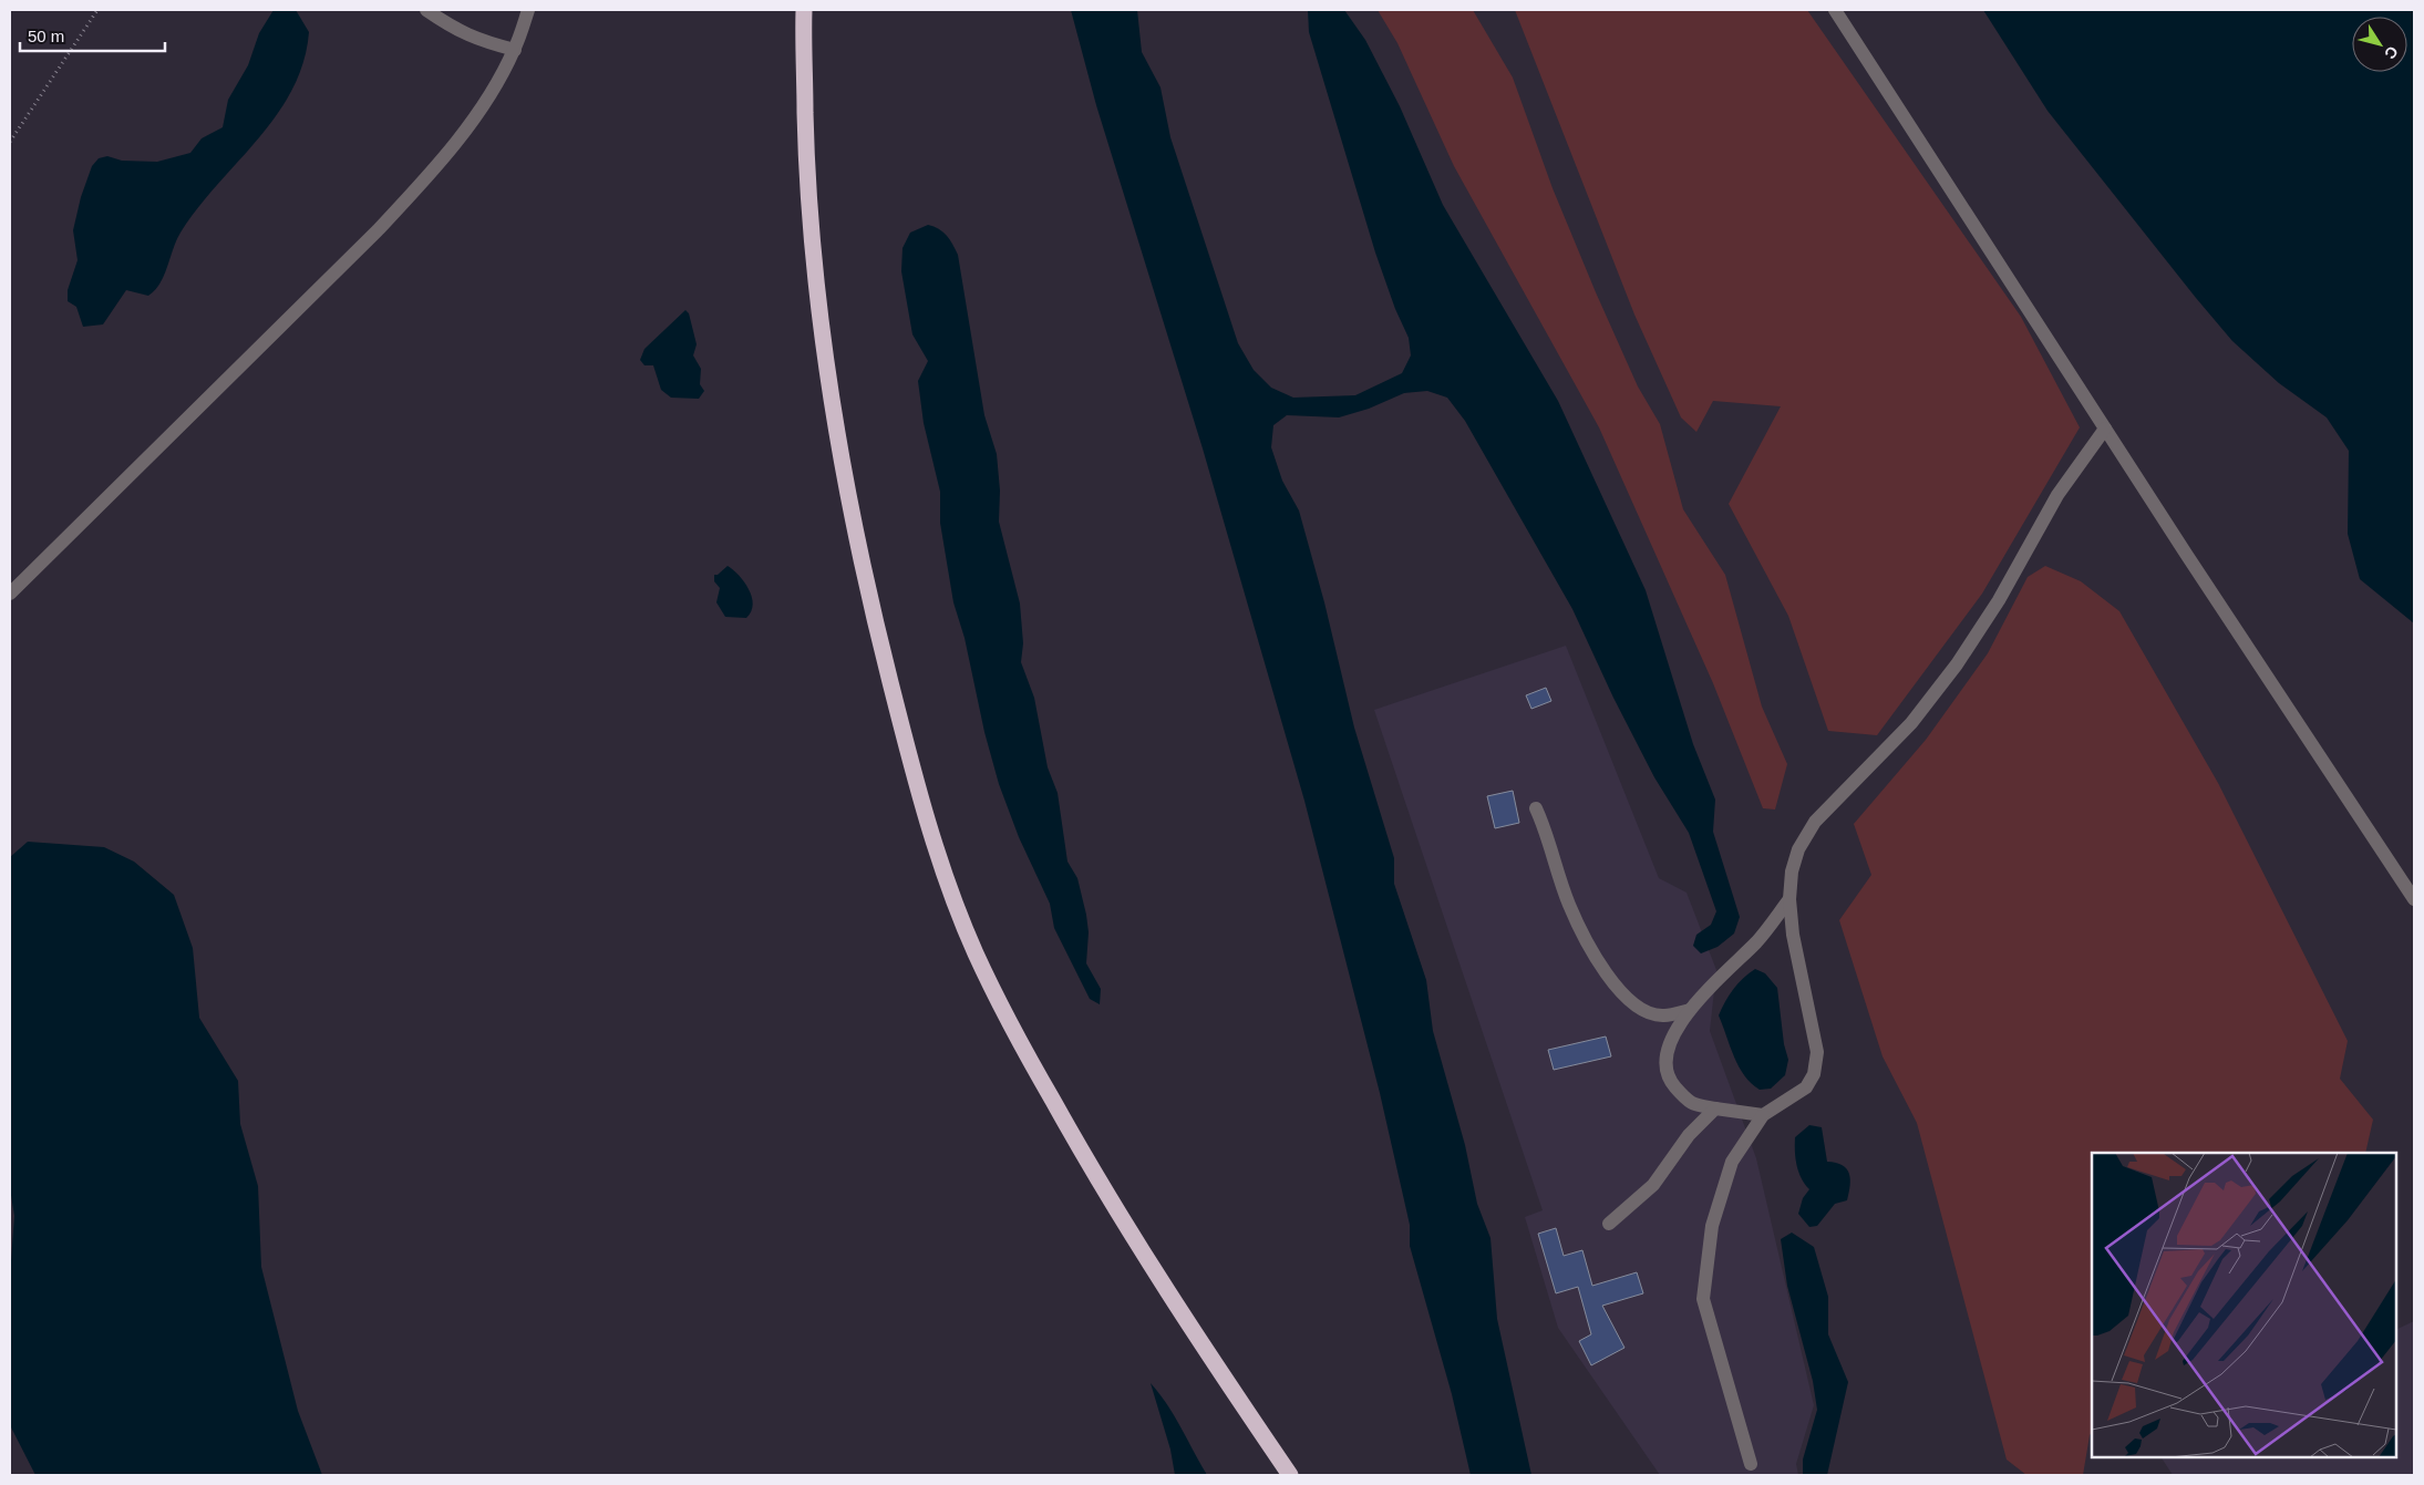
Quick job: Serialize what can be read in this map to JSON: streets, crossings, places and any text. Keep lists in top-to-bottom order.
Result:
{
  "scale_bar": "50 m",
  "north": "bottom right"
}
